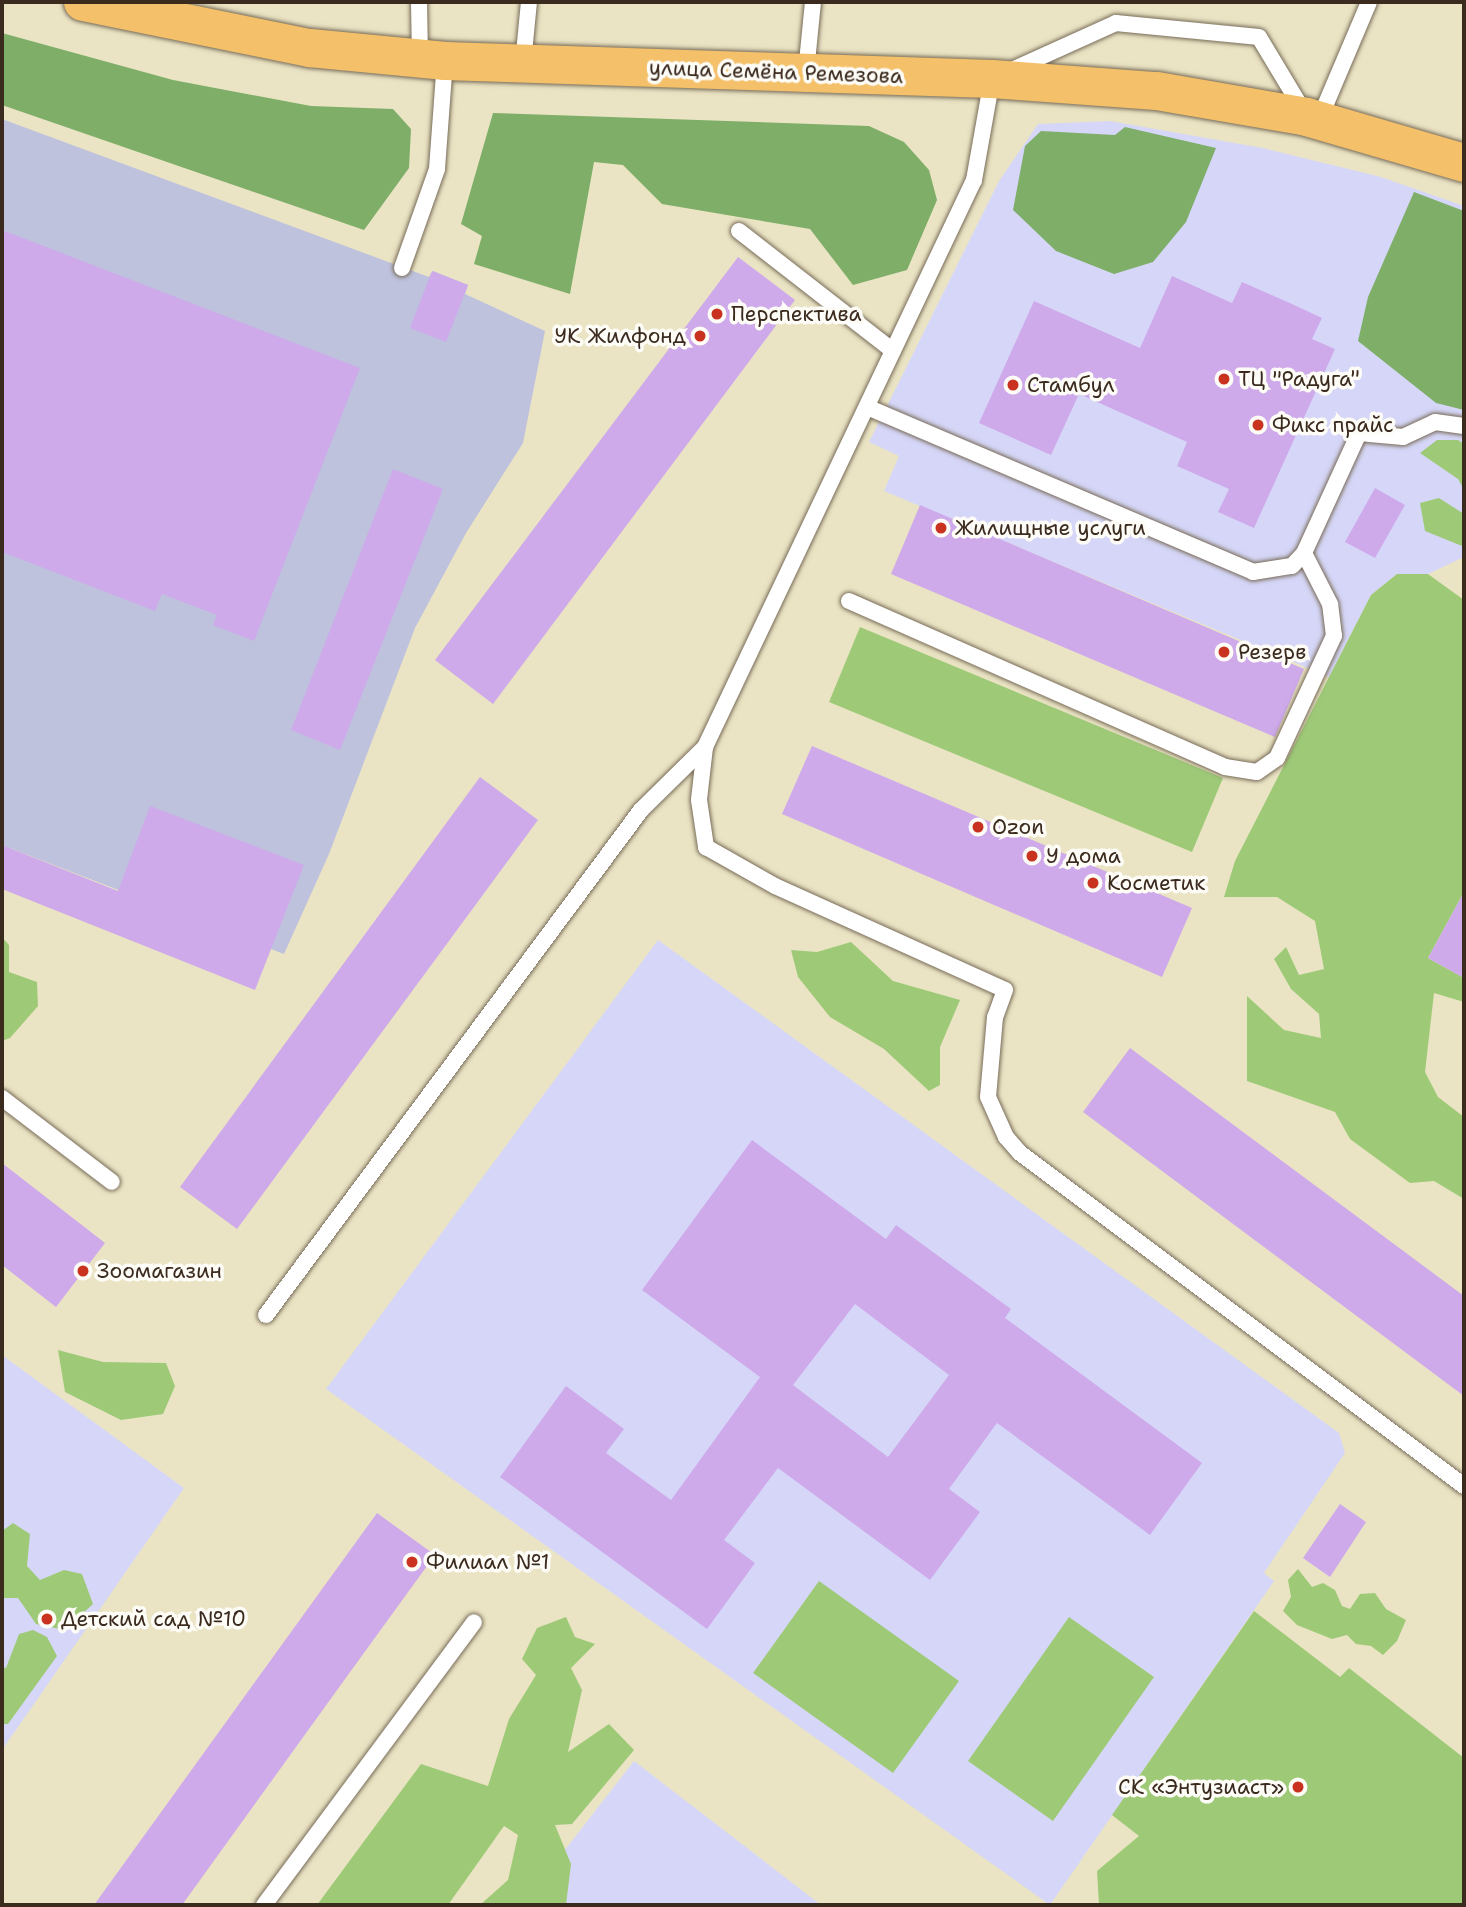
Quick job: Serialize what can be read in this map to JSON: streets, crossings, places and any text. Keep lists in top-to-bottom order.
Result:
{
  "streets": {
    "main road": ["улица Семёна Ремезова"]
  },
  "places": [
    "Перспектива",
    "УК Жилфонд",
    "ТЦ \"Радуга\"",
    "Стамбул",
    "Фикс прайс",
    "Жилищные услуги",
    "Резерв",
    "Ozon",
    "У дома",
    "Косметик",
    "Зоомагазин",
    "Филиал №1",
    "Детский сад №10",
    "СК «Энтузиаст»"
  ]
}
